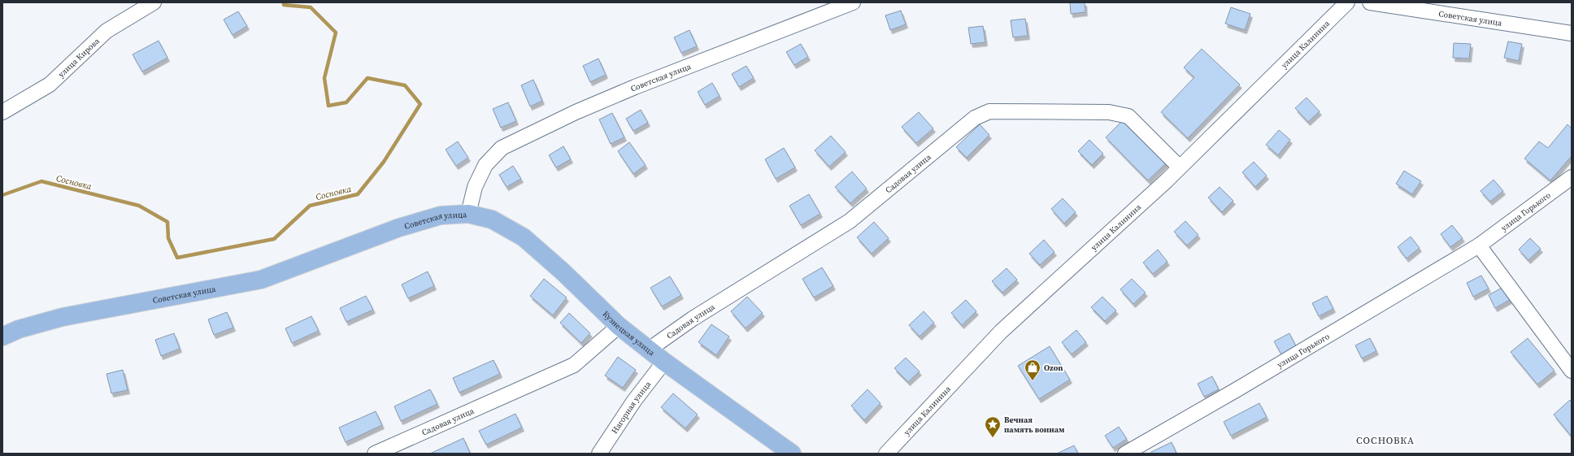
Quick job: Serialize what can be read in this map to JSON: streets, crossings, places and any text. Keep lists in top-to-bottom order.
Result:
{
  "streets": {
    "main road": ["Советская улица", "Кузнецкая улица"],
    "street": [
      "улица Калинина",
      "улица Кирова",
      "Садовая улица",
      "улица Горького",
      "Нагорная улица"
    ]
  },
  "crossings": [
    ["Советская улица", "Кузнецкая улица"],
    ["улица Калинина", "Садовая улица"],
    ["Садовая улица", "Кузнецкая улица"],
    ["Кузнецкая улица", "Нагорная улица"]
  ],
  "districts": ["СОСНОВКА"],
  "water": ["Сосновка"],
  "places": {
    "shop": ["Ozon"],
    "place": ["Вечная память воинам"]
  }
}
